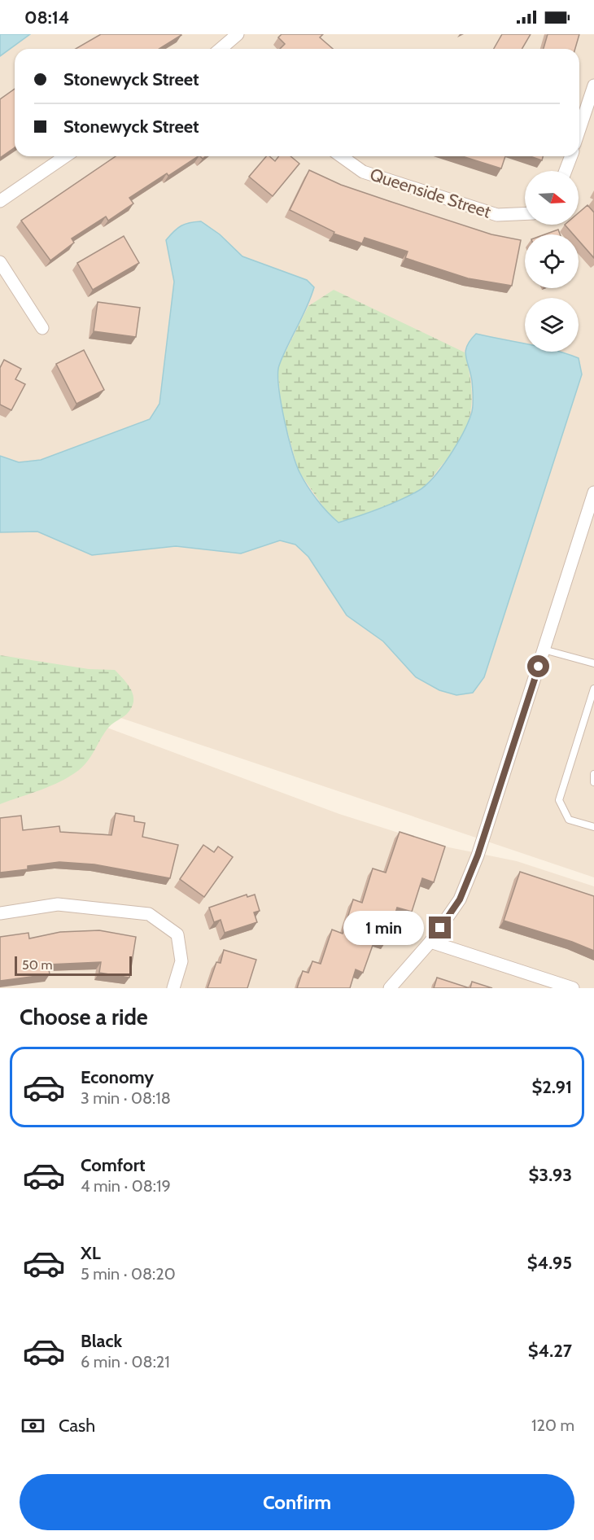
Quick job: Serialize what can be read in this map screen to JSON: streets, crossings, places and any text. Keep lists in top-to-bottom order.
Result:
{
  "streets": {
    "street": ["Queenside Street"]
  },
  "scale_bar": "50 m",
  "north": "right",
  "page": {
    "status": "08:14",
    "banner": ["Stonewyck Street", "Stonewyck Street"],
    "bubble": "1 min",
    "scale": "50 m",
    "heading": "Choose a ride",
    "list": [
      {
        "name": "Economy",
        "note": "3 min · 08:18",
        "value": "$2.91"
      },
      {
        "name": "Comfort",
        "note": "4 min · 08:19",
        "value": "$3.93"
      },
      {
        "name": "XL",
        "note": "5 min · 08:20",
        "value": "$4.95"
      },
      {
        "name": "Black",
        "note": "6 min · 08:21",
        "value": "$4.27"
      }
    ],
    "pay": ["Cash", "120 m"],
    "buttons": "Confirm"
  }
}
